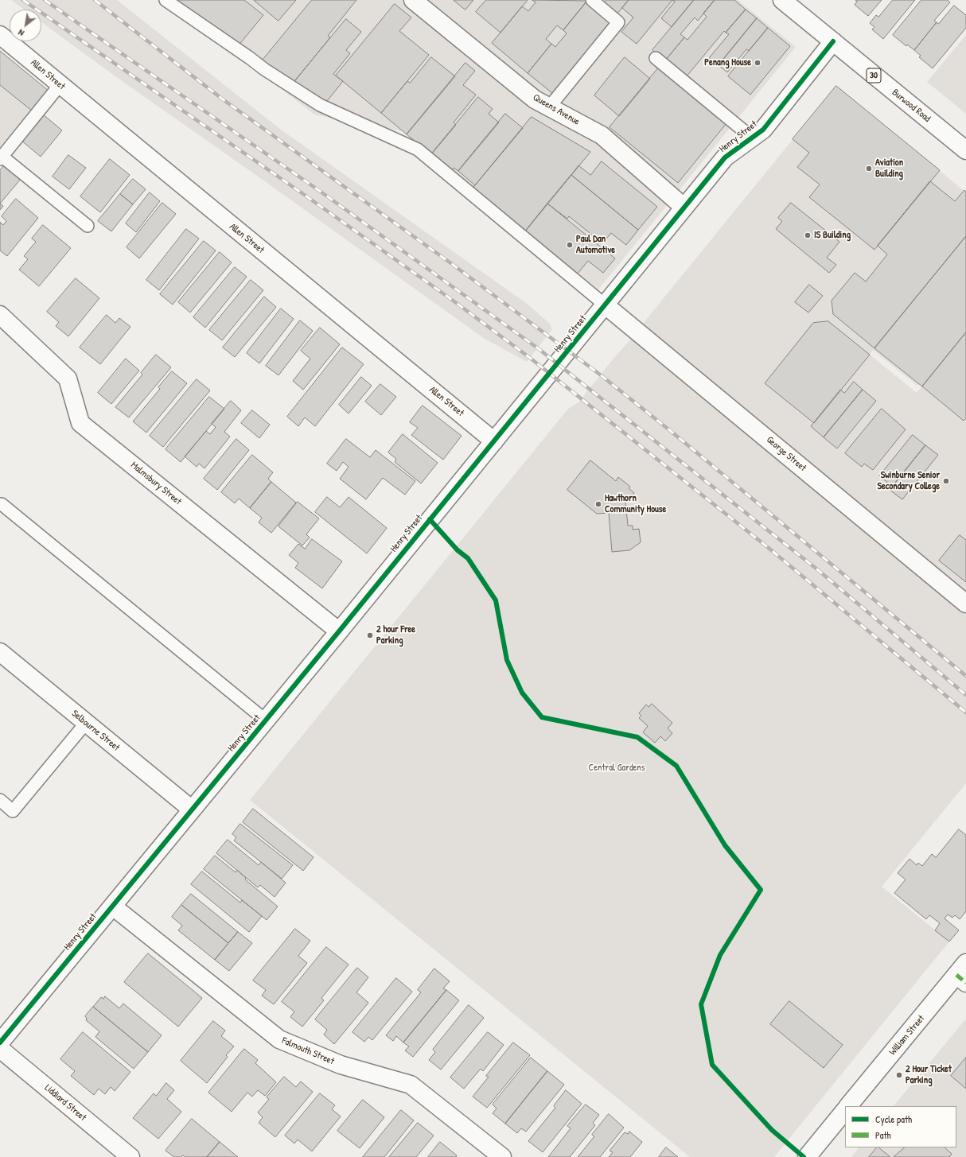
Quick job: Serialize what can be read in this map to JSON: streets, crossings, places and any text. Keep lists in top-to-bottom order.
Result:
{
  "streets": {
    "street": [
      "Allen Street",
      "30",
      "Burwood Road",
      "Queens Avenue",
      "Henry Street",
      "George Street",
      "Malmsbury Street",
      "Selbourne Street",
      "William Street",
      "Falmouth Street",
      "Liddiard Street"
    ]
  },
  "crossings": [
    ["Allen Street", "Henry Street"],
    ["Burwood Road", "Henry Street"],
    ["Queens Avenue", "Henry Street"],
    ["Henry Street", "George Street"],
    ["Henry Street", "Malmsbury Street"],
    ["Henry Street", "Selbourne Street"],
    ["Henry Street", "Falmouth Street"]
  ],
  "parks": ["Central Gardens"],
  "places": [
    "Penang House",
    "Aviation Building",
    "IS Building",
    "Paul Dan Automotive",
    "Swinburne Senior Secondary College",
    "Hawthorn Community House",
    "2 hour Free Parking",
    "2 Hour Ticket Parking"
  ],
  "legend": ["Cycle path", "Path"],
  "north": "bottom left"
}
